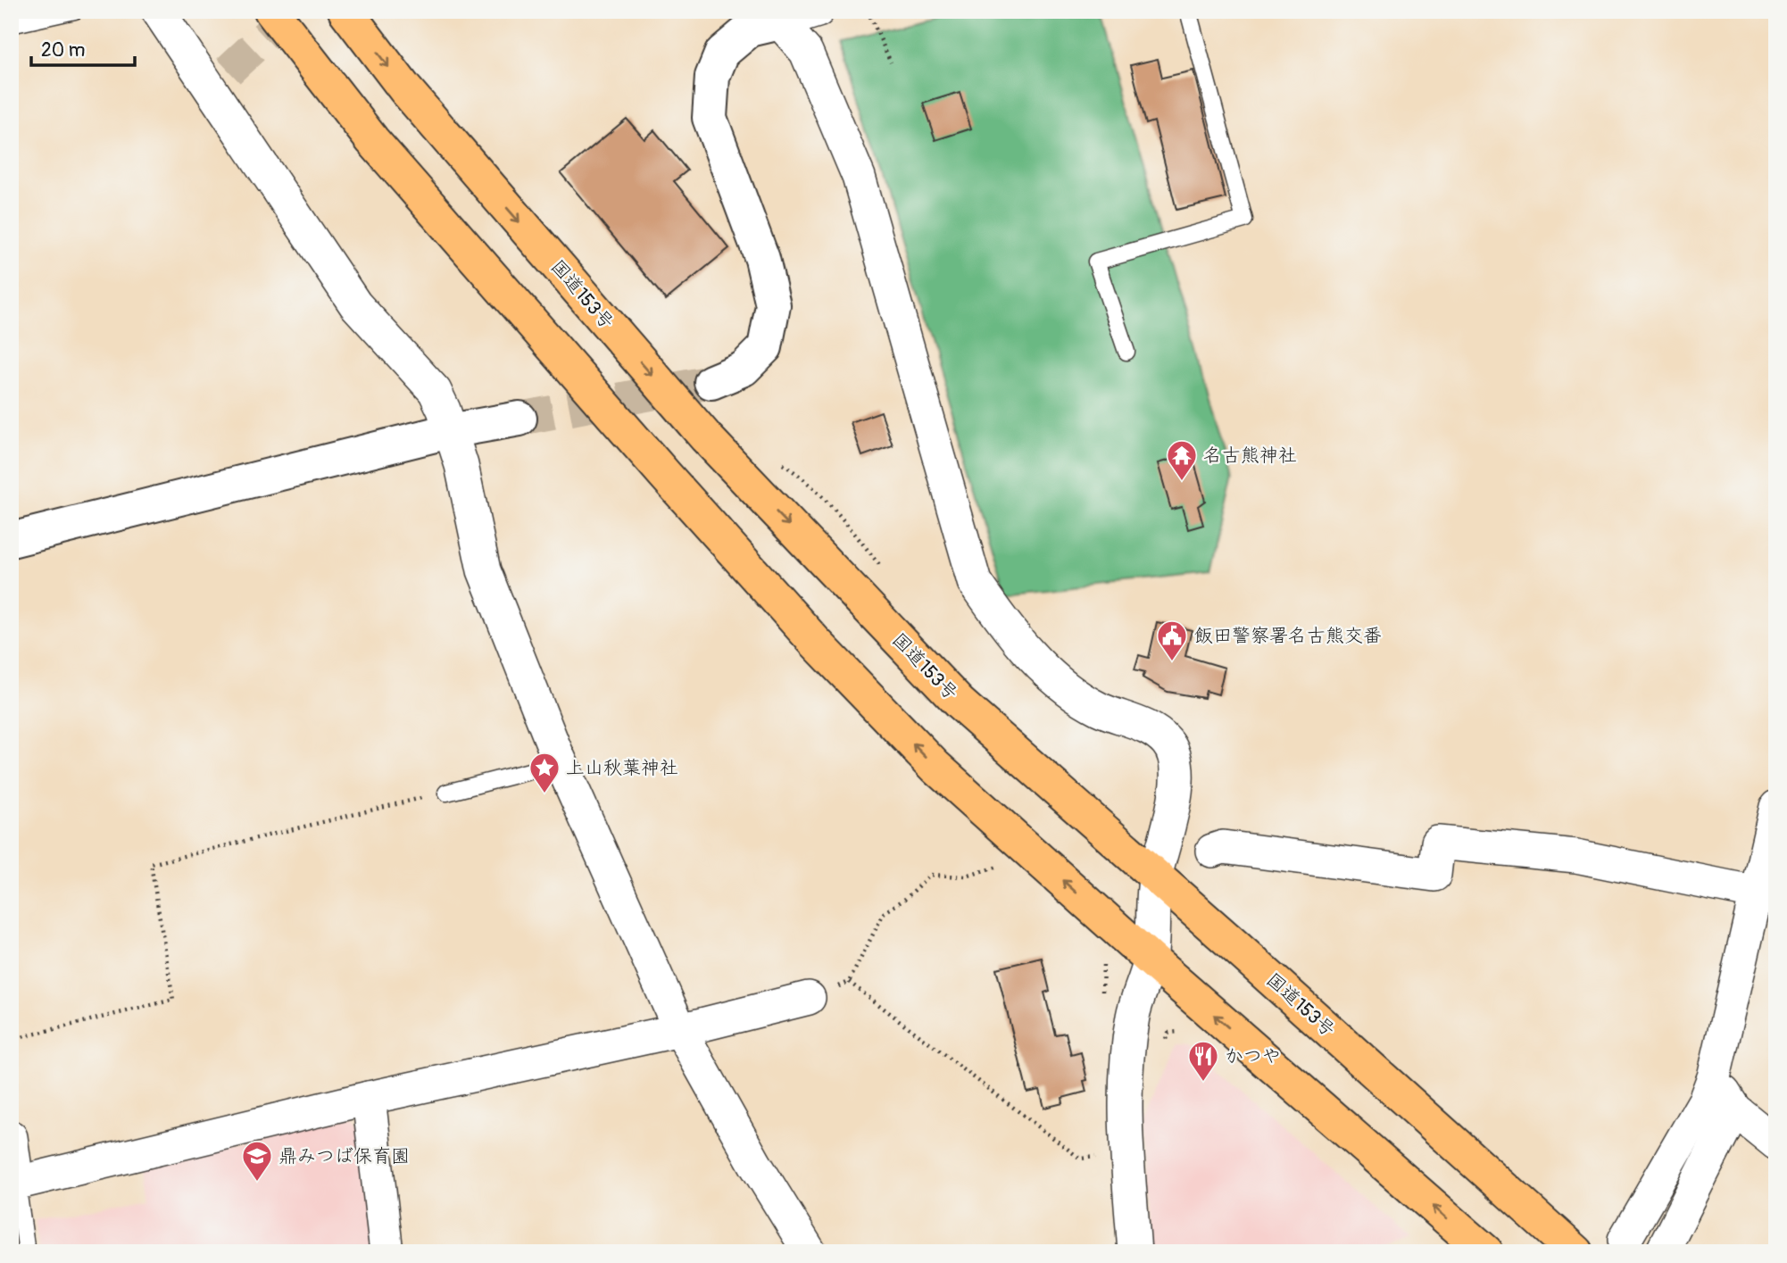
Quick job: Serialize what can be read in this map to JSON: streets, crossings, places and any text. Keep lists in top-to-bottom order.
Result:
{
  "streets": {
    "highway": ["国道153号"]
  },
  "places": {
    "temple": ["名古熊神社"],
    "public building": ["飯田警察署名古熊交番"],
    "place": ["上山秋葉神社"],
    "restaurant": ["かつや"],
    "school or university": ["鼎みつば保育園"]
  },
  "scale_bar": "20 m"
}
